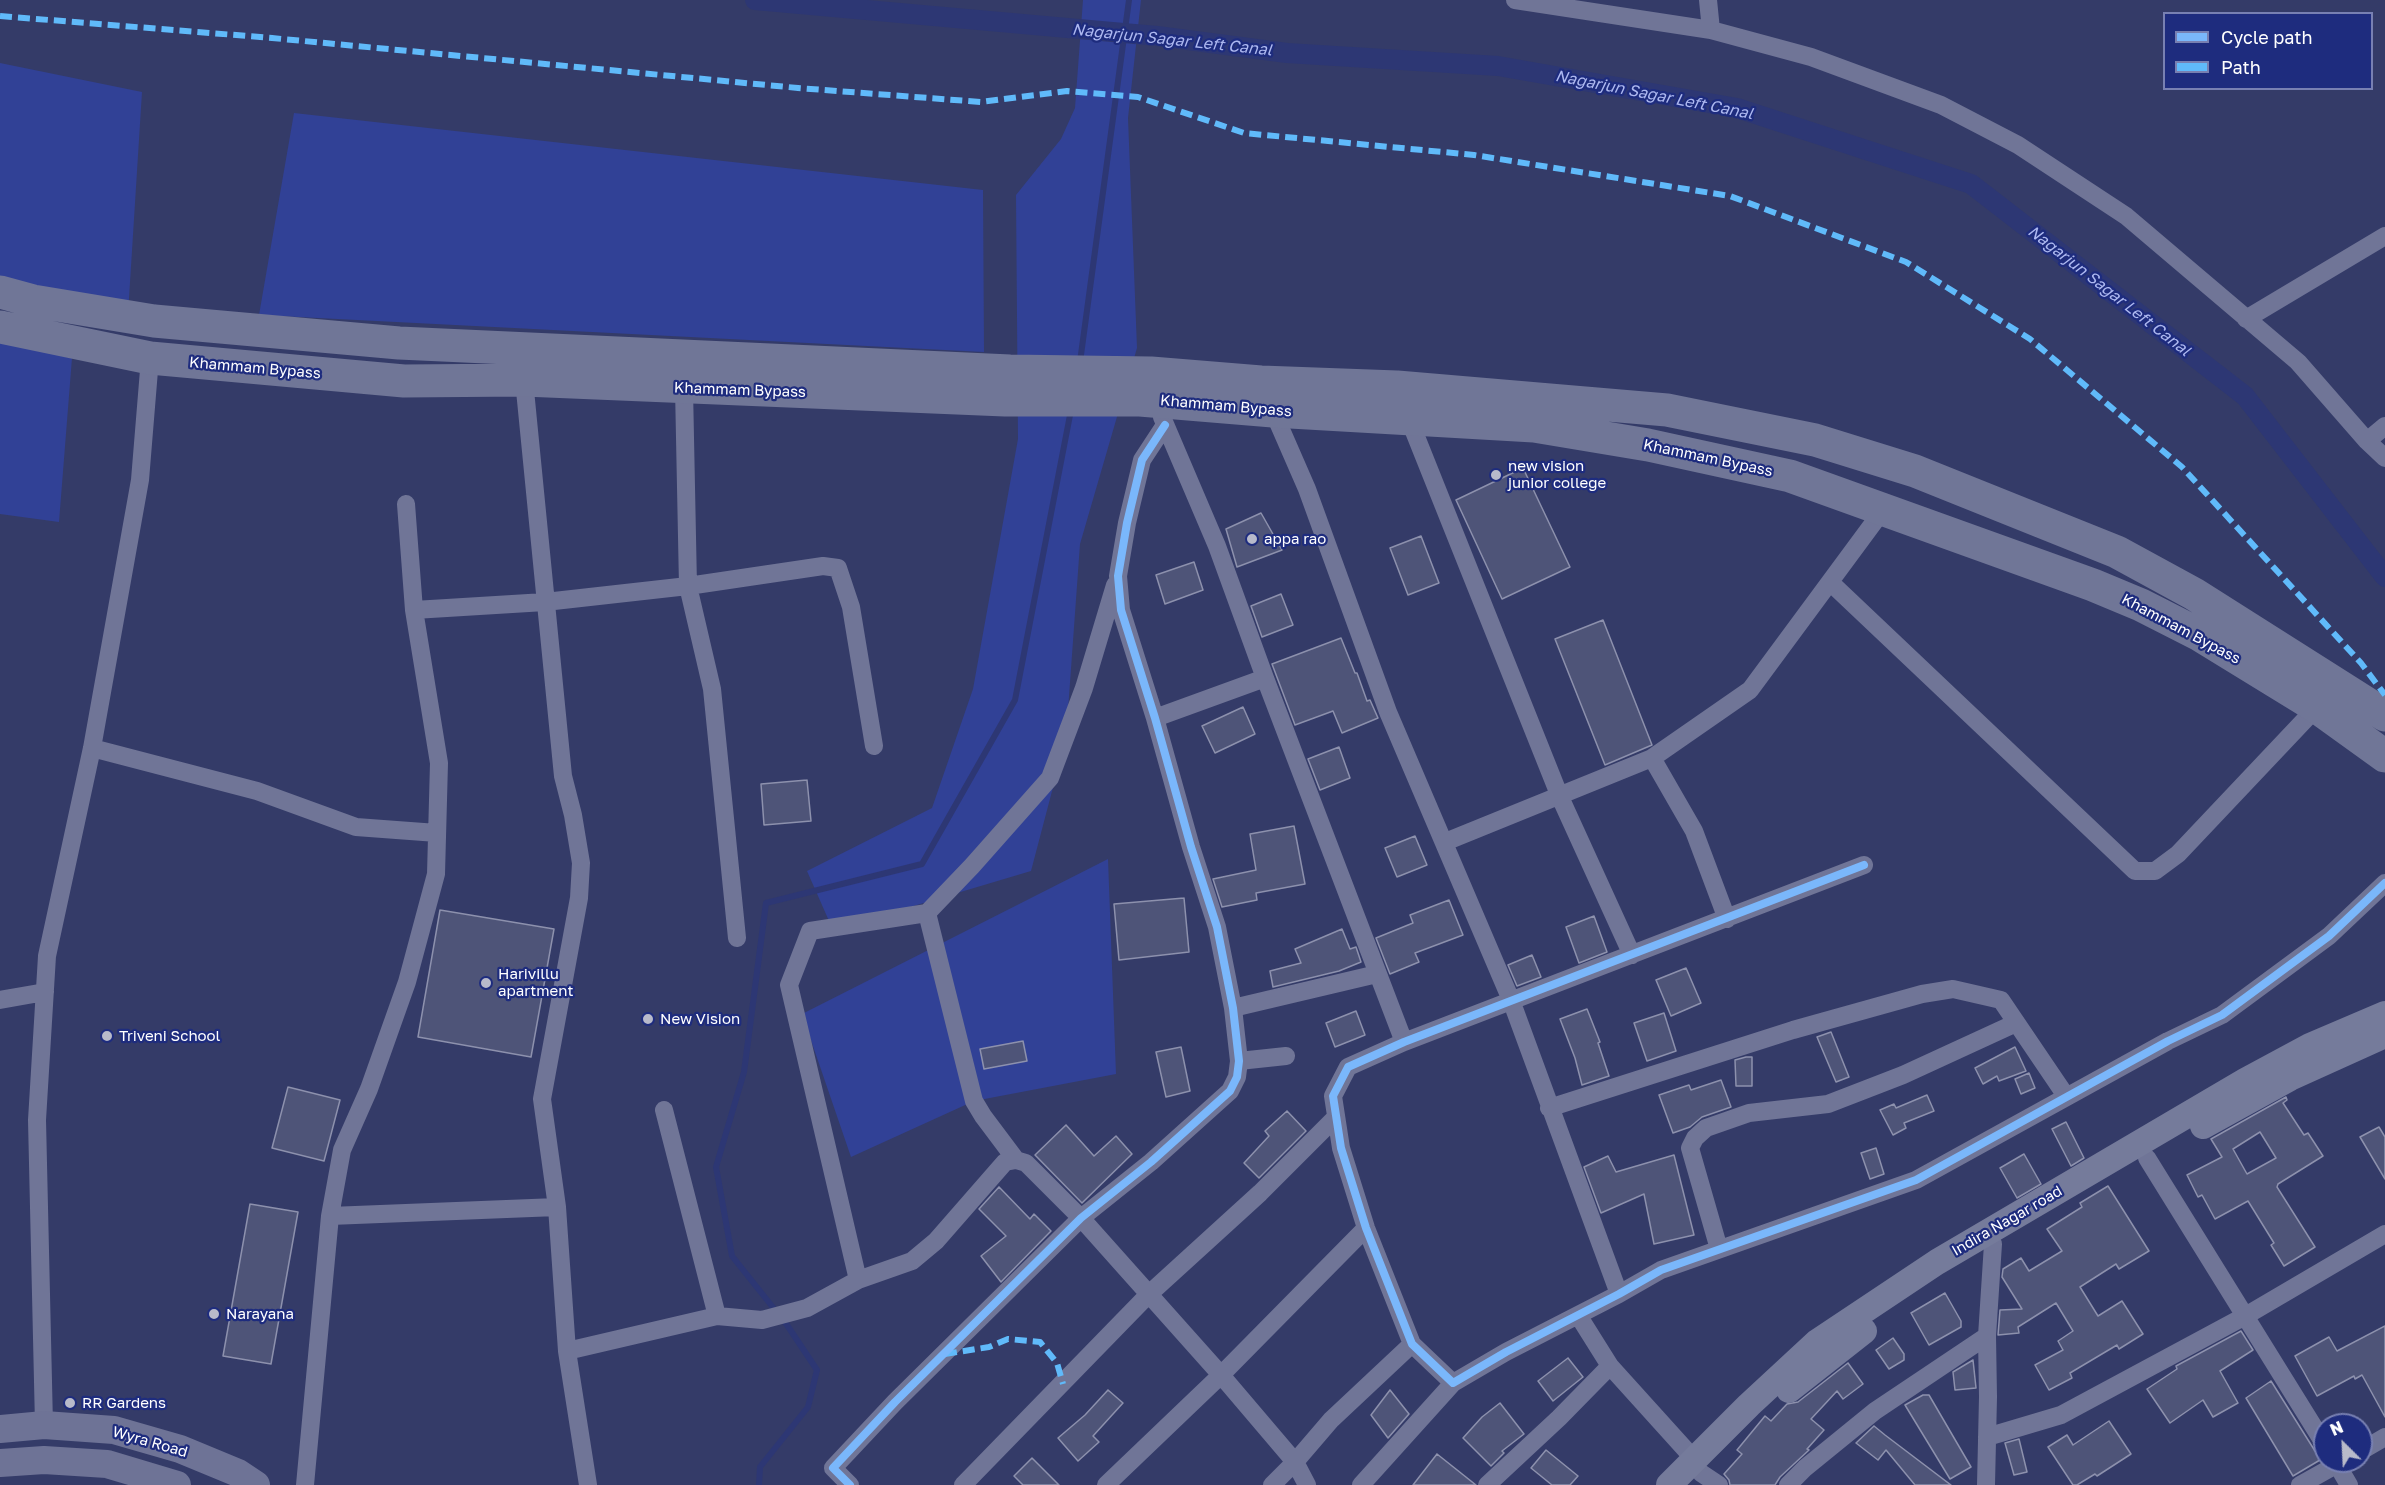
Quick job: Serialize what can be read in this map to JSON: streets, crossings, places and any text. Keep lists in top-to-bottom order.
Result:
{
  "streets": {
    "highway": ["Khammam Bypass"],
    "main road": ["Wyra Road"],
    "street": ["Indira Nagar road"]
  },
  "water": ["Nagarjun Sagar Left Canal"],
  "places": [
    "new vision junior college",
    "appa rao",
    "Harivillu apartment",
    "New Vision",
    "Triveni School",
    "Narayana",
    "RR Gardens"
  ],
  "legend": ["Cycle path", "Path"],
  "north": "top left"
}
